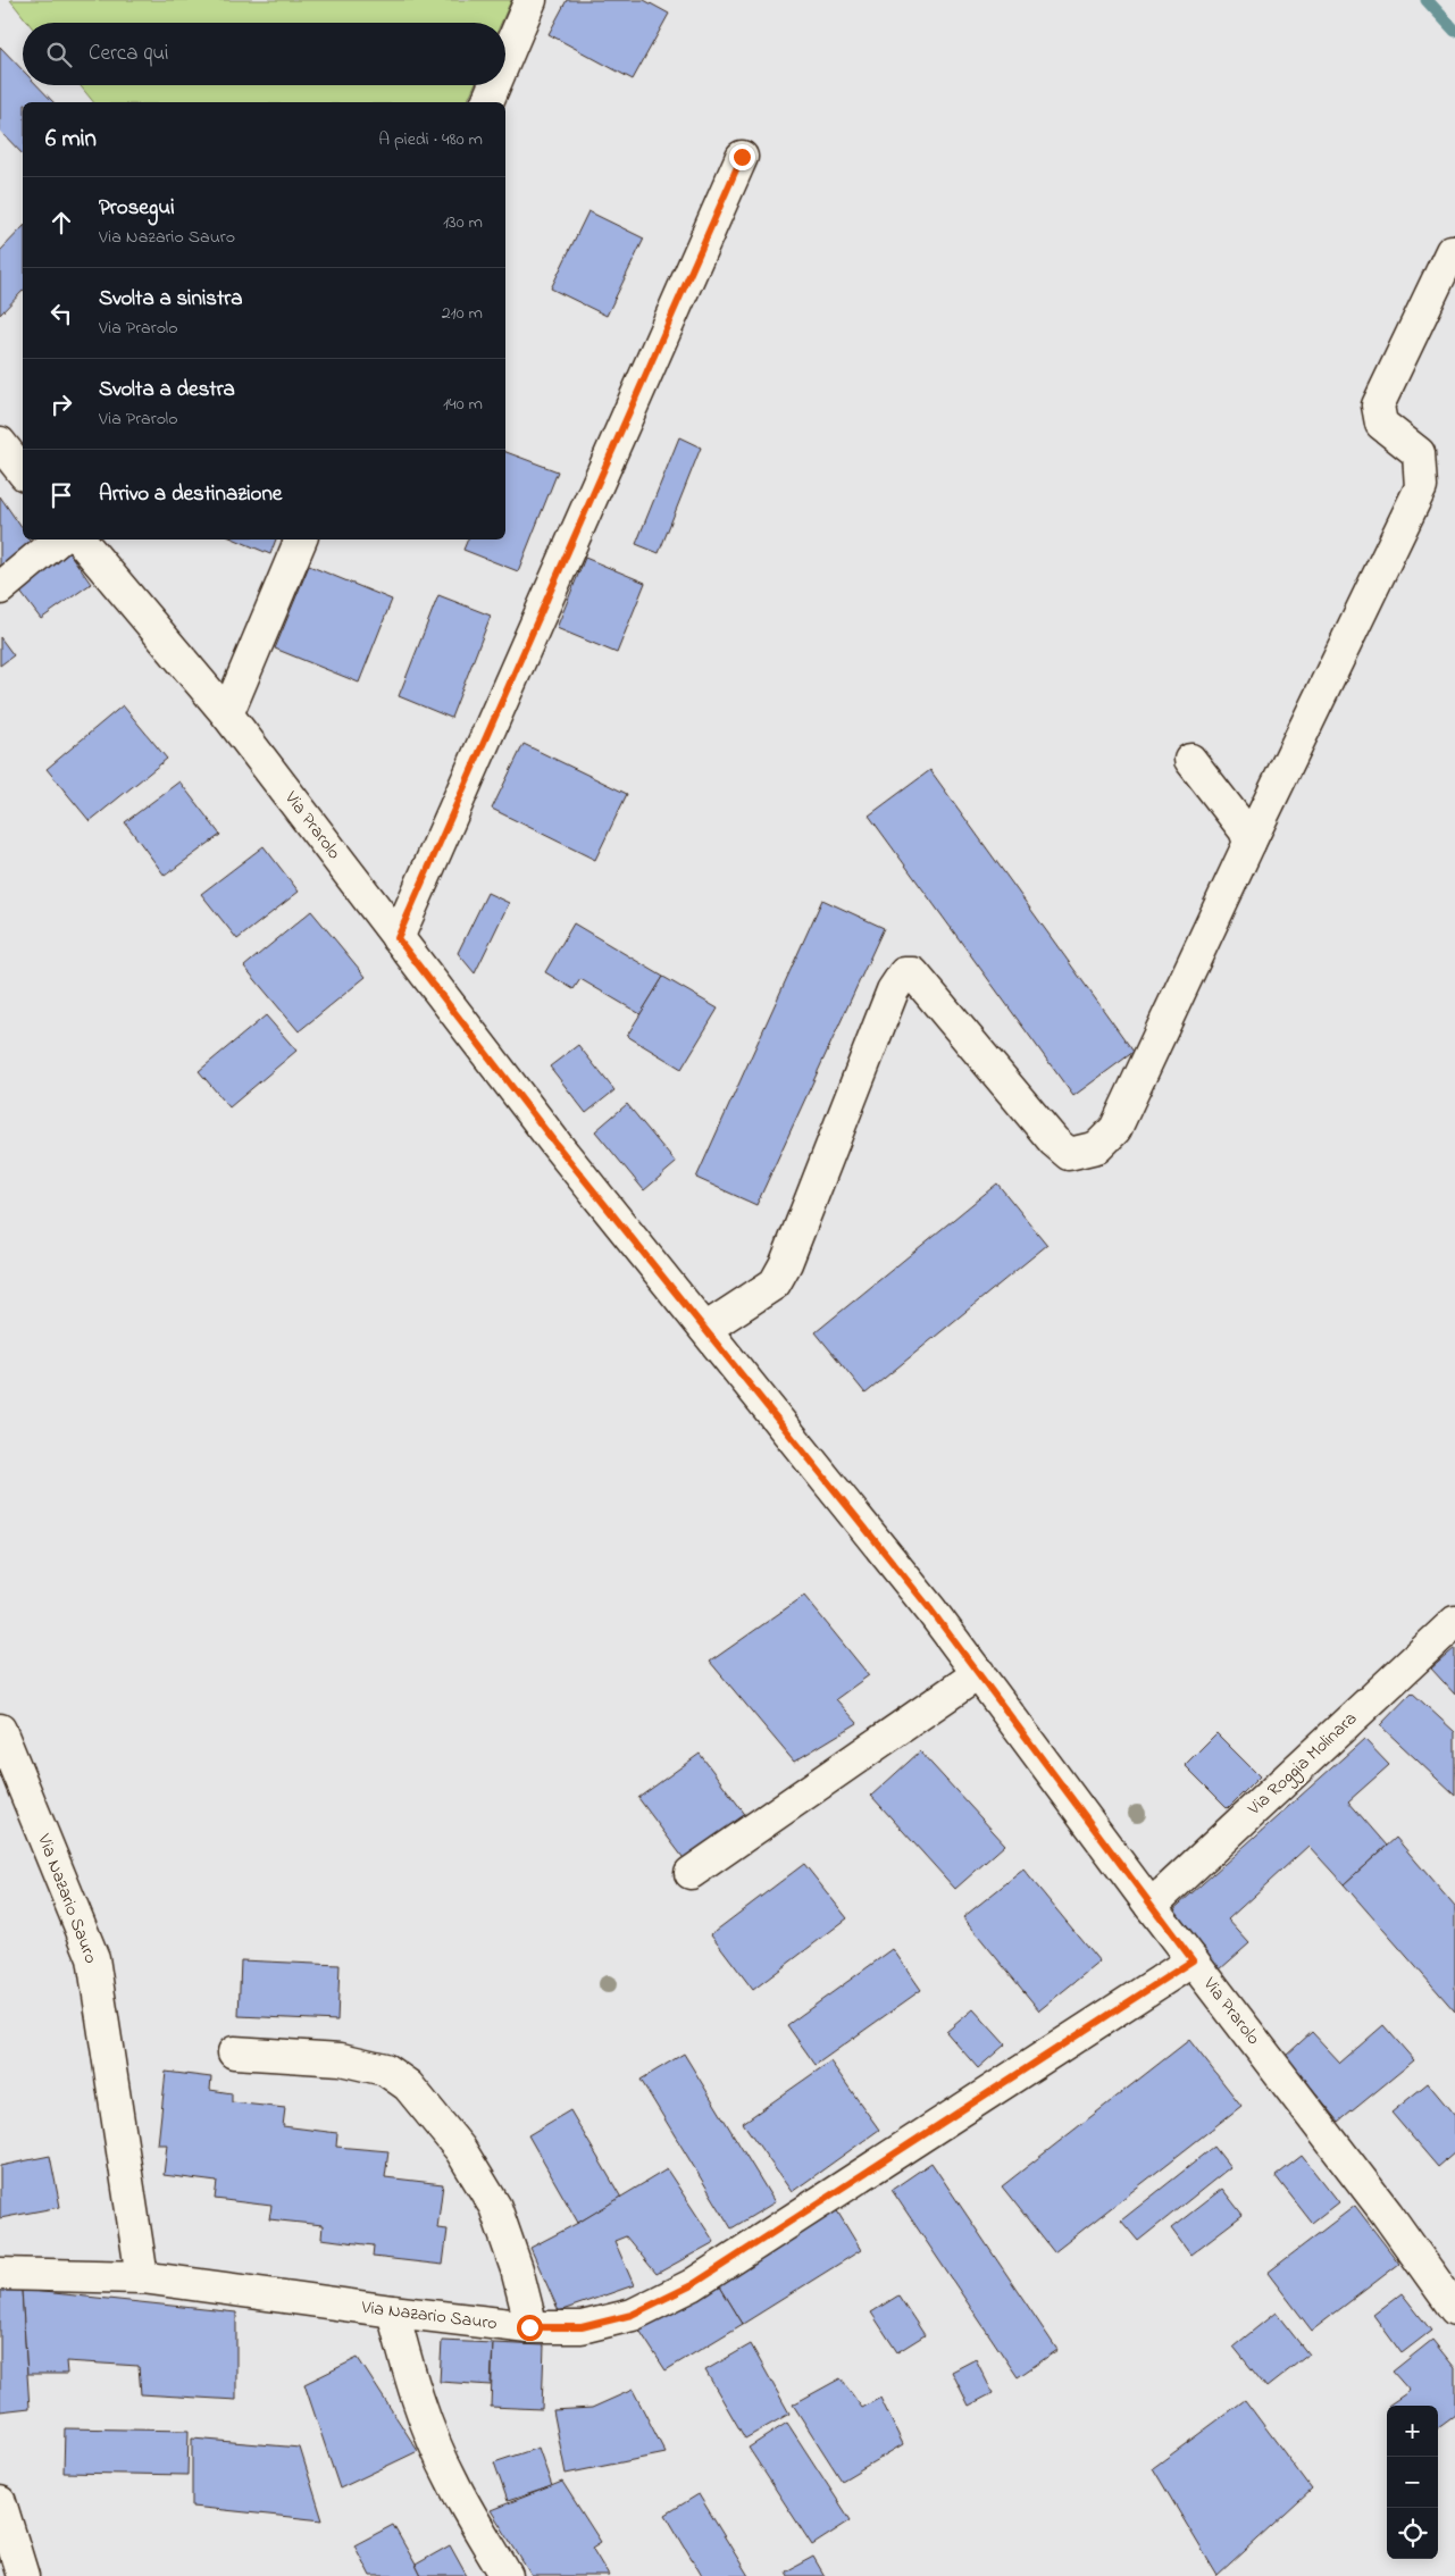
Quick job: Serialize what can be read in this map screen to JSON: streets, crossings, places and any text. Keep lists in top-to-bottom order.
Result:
{
  "streets": {
    "street": ["Via Prarolo", "Via Roggia Molinara", "Via Nazario Sauro"]
  },
  "crossings": [
    ["Via Prarolo", "Via Roggia Molinara"],
    ["Via Prarolo", "Via Nazario Sauro"]
  ],
  "page": {
    "search": "Cerca qui",
    "heading": ["6 min", "A piedi · 480 m"],
    "list": [
      ["Prosegui", "Via Nazario Sauro", "130 m"],
      ["Svolta a sinistra", "Via Prarolo", "210 m"],
      ["Svolta a destra", "Via Prarolo", "140 m"],
      "Arrivo a destinazione"
    ],
    "map_buttons": ["+", "−"]
  }
}
